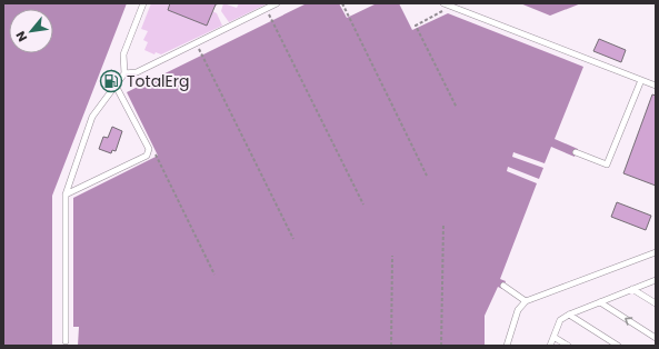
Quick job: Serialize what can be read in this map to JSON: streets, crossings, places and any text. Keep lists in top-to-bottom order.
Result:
{
  "places": {
    "fuel station": ["TotalErg"]
  },
  "north": "bottom left"
}
